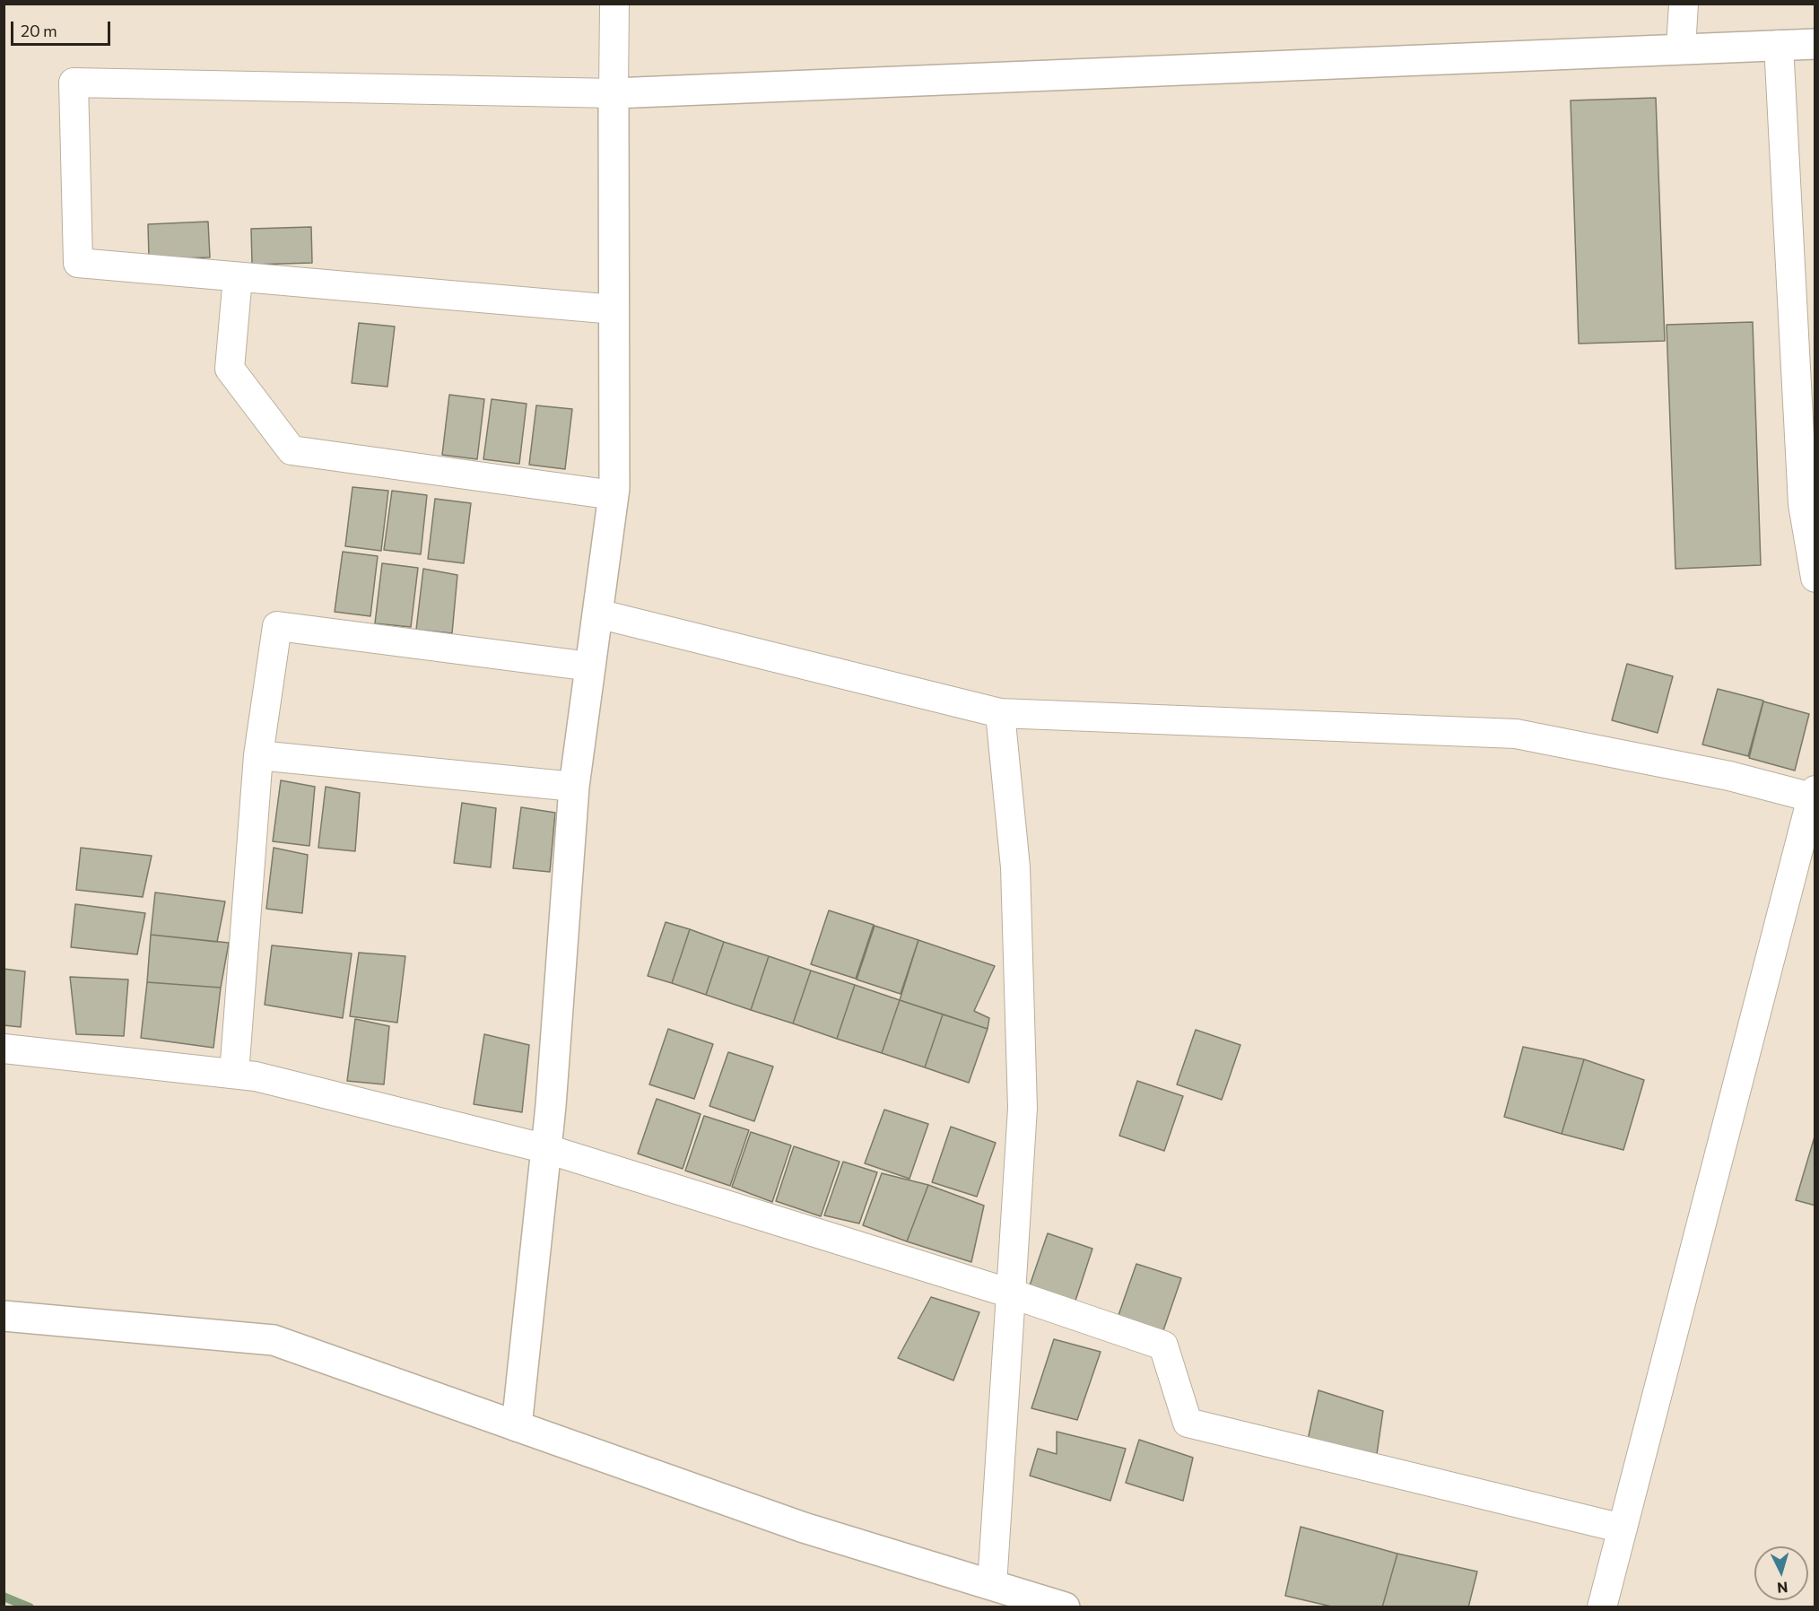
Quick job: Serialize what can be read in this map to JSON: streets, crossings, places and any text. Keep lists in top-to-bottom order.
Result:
{
  "scale_bar": "20 m",
  "north": "bottom"
}
